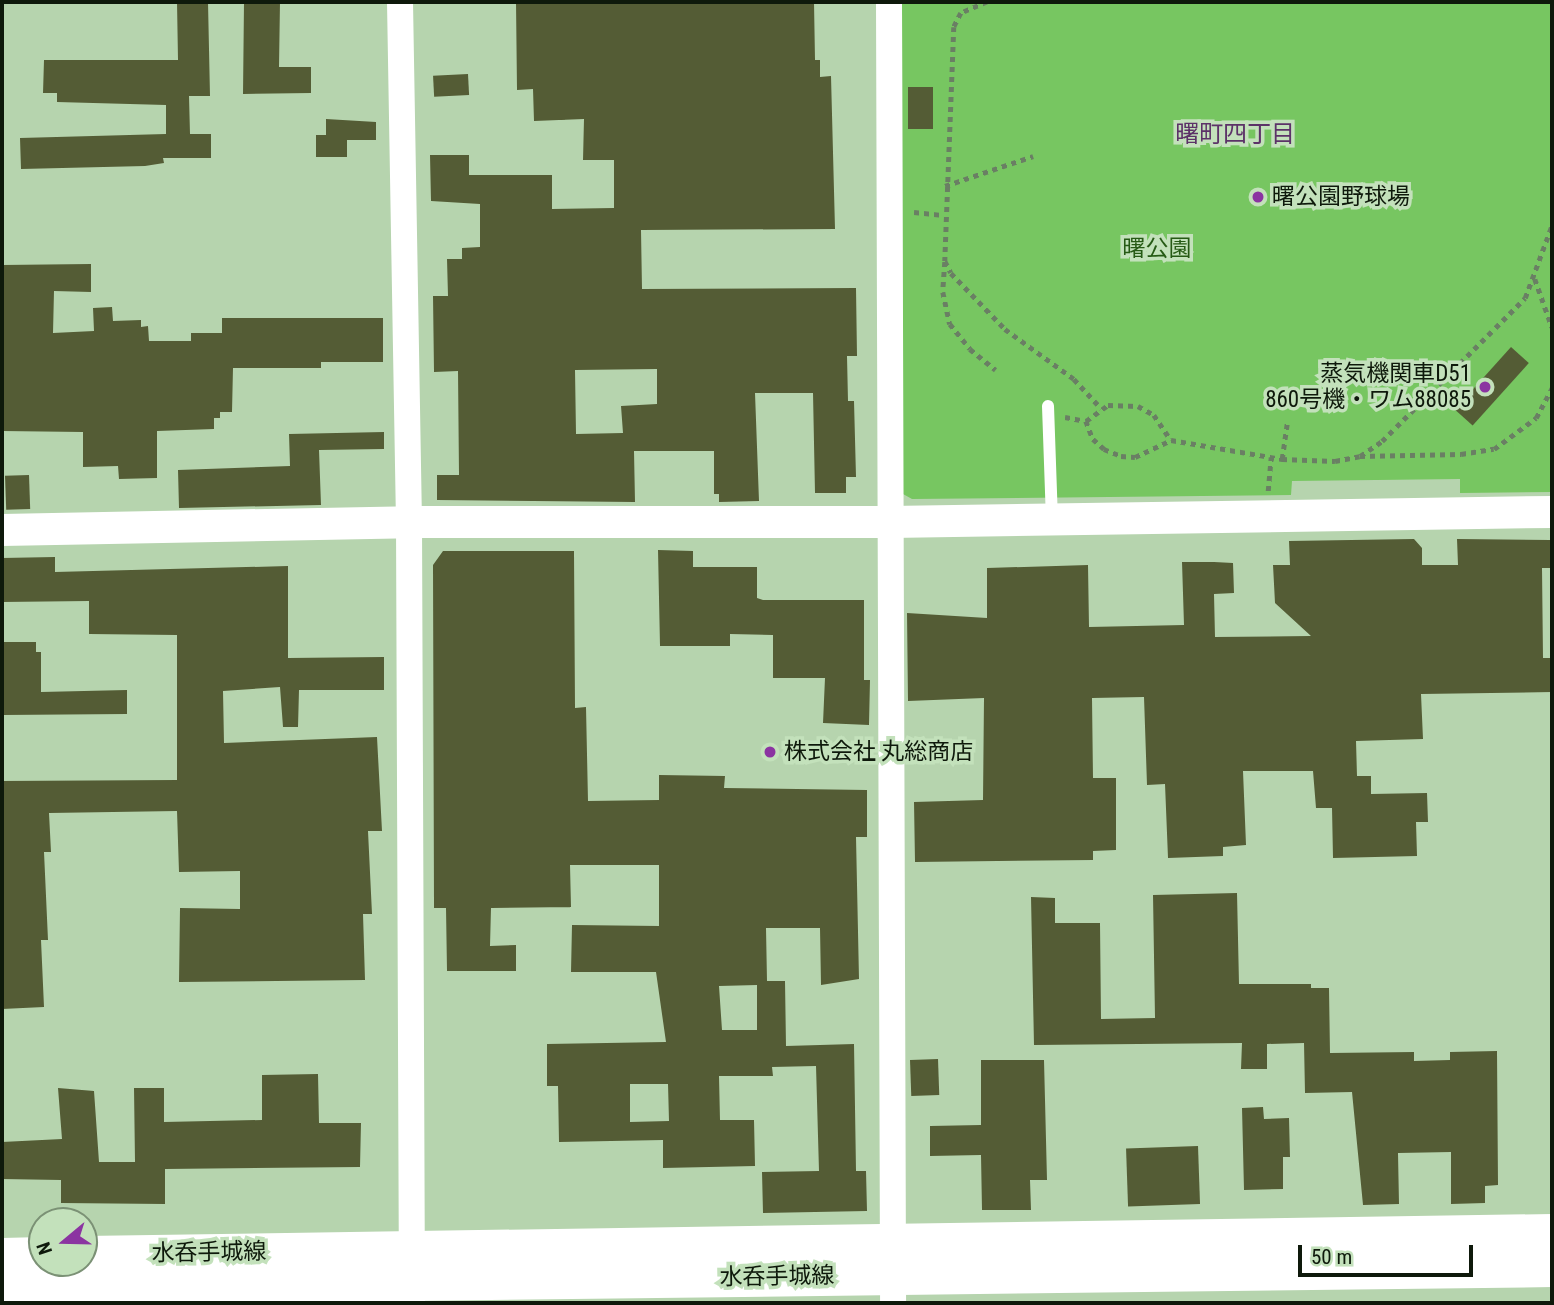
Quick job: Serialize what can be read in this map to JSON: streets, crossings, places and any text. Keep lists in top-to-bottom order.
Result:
{
  "streets": {
    "main road": ["水呑手城線"]
  },
  "districts": ["曙町四丁目"],
  "parks": ["曙公園"],
  "places": ["曙公園野球場", "蒸気機関車D51 860号機・ワム88085", "株式会社 丸総商店"],
  "scale_bar": "50 m",
  "north": "left"
}
